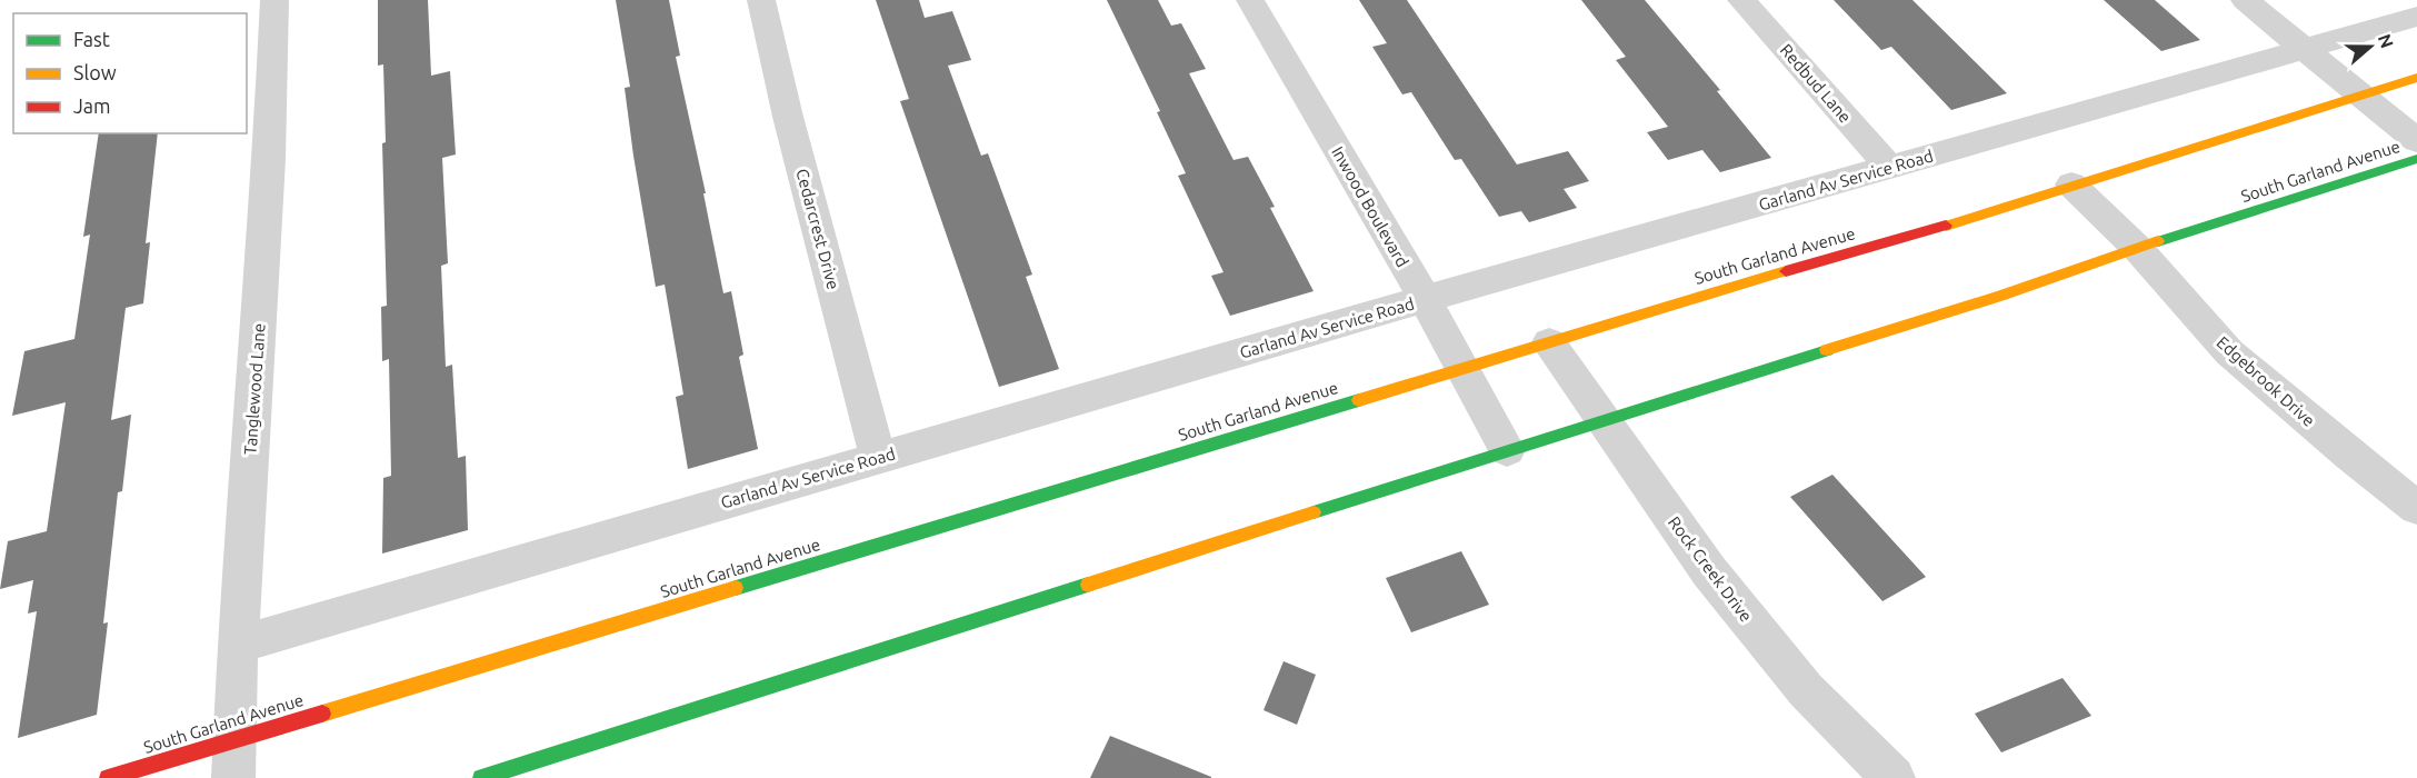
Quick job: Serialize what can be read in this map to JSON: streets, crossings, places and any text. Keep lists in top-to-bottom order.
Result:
{
  "streets": {
    "main road": ["South Garland Avenue"],
    "street": [
      "Redbud Lane",
      "Garland Av Service Road",
      "Inwood Boulevard",
      "Cedarcrest Drive",
      "Edgebrook Drive",
      "Tanglewood Lane",
      "Rock Creek Drive"
    ]
  },
  "crossings": [
    ["Redbud Lane", "Garland Av Service Road"],
    ["South Garland Avenue", "Inwood Boulevard"],
    ["South Garland Avenue", "Edgebrook Drive"],
    ["South Garland Avenue", "Tanglewood Lane"],
    ["South Garland Avenue", "Rock Creek Drive"],
    ["Garland Av Service Road", "Inwood Boulevard"],
    ["Garland Av Service Road", "Cedarcrest Drive"],
    ["Garland Av Service Road", "Tanglewood Lane"]
  ],
  "legend": ["Fast", "Slow", "Jam"],
  "north": "right"
}
